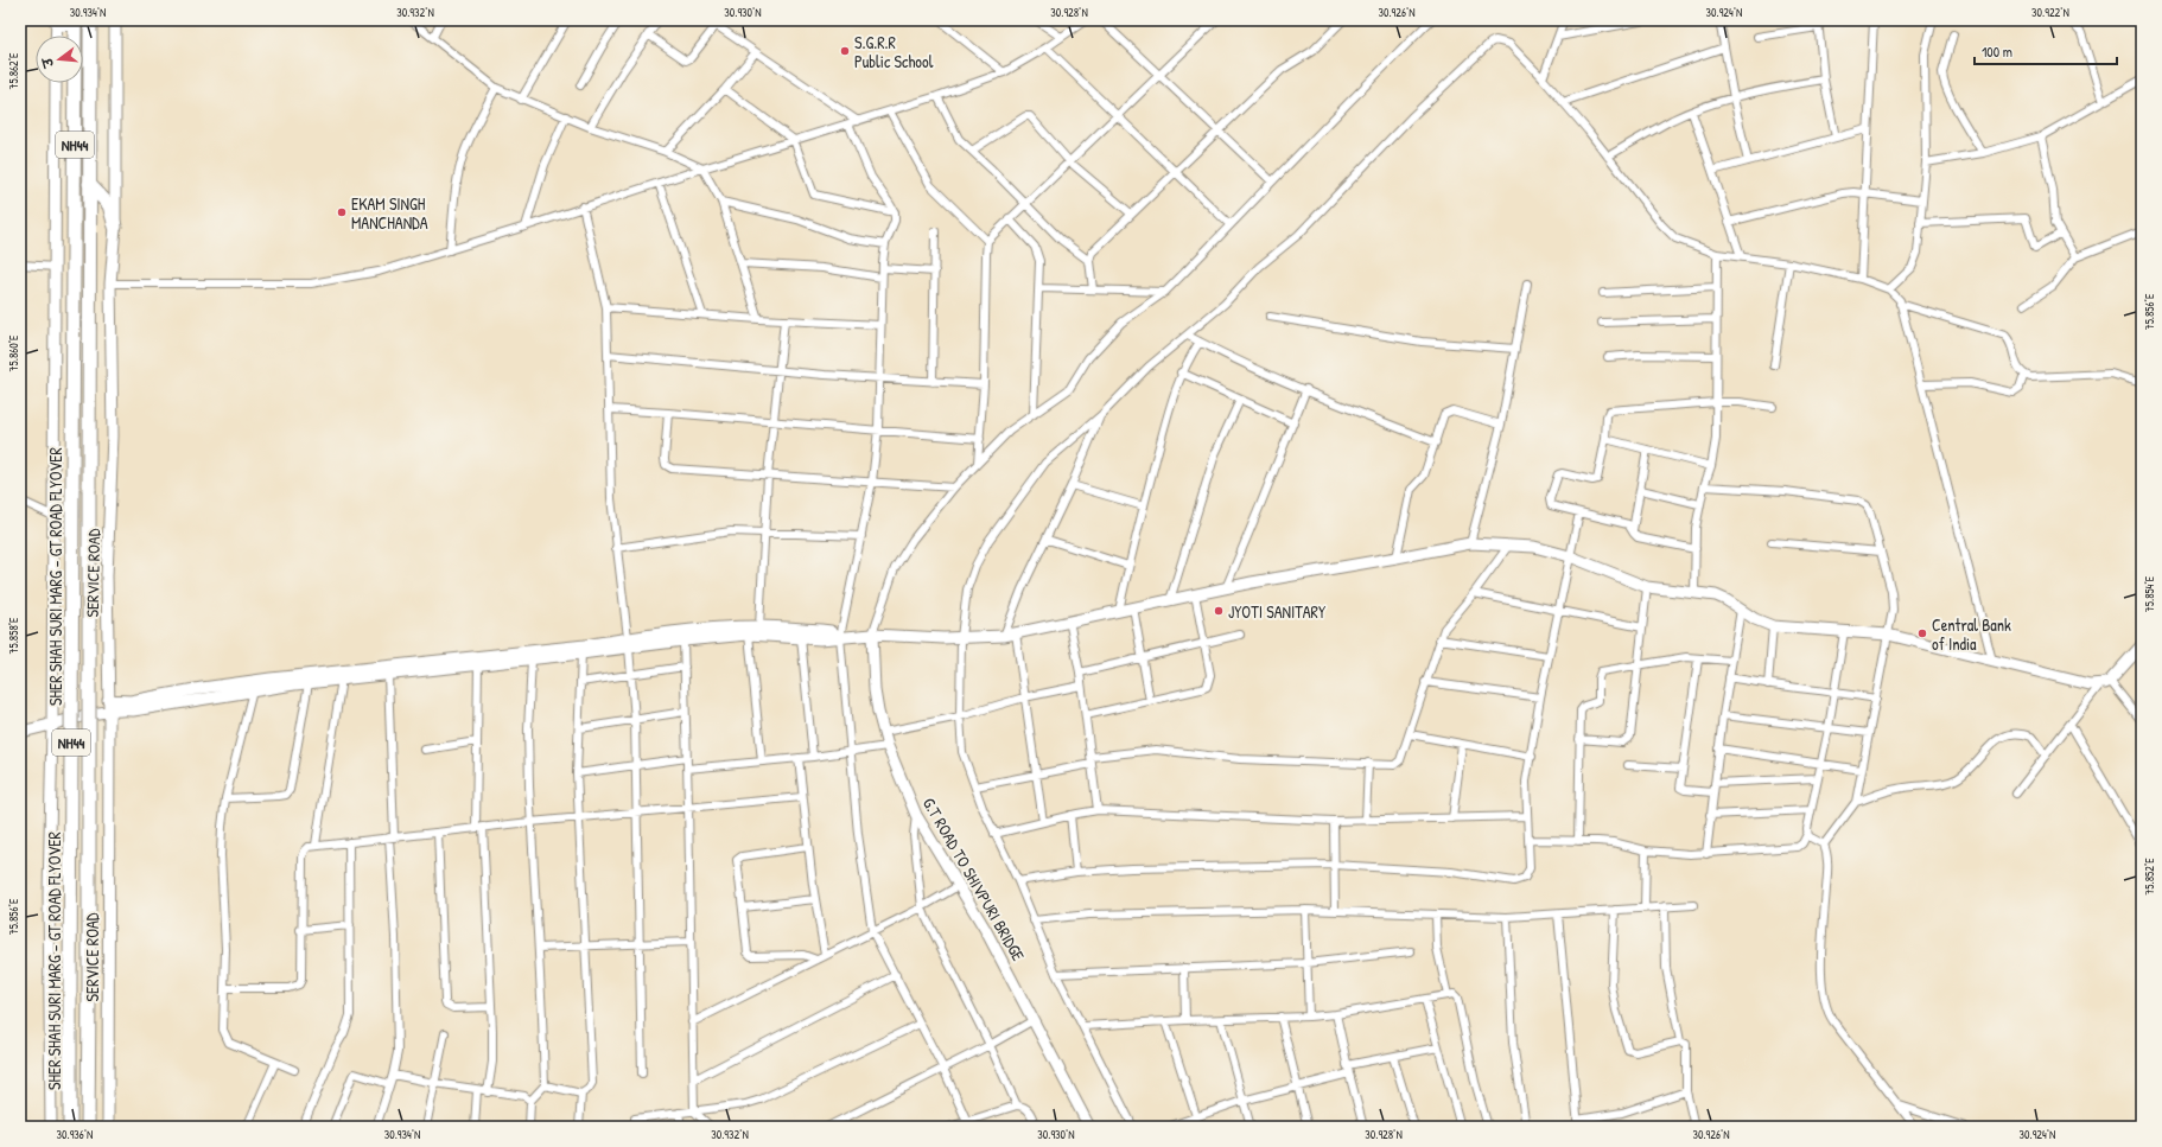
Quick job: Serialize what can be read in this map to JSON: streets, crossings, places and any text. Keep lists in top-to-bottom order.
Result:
{
  "streets": {
    "highway": ["NH44", "SHER SHAH SURI MARG - GT ROAD FLYOVER"],
    "street": ["SERVICE ROAD", "G.T ROAD TO SHIVPURI BRIDGE"]
  },
  "crossings": [
    ["NH44", "SHER SHAH SURI MARG - GT ROAD FLYOVER"]
  ],
  "places": [
    "S.G.R.R Public School",
    "EKAM SINGH MANCHANDA",
    "JYOTI SANITARY",
    "Central Bank of India"
  ],
  "scale_bar": "100 m",
  "north": "left",
  "coordinates": [
    "30.934°N",
    "30.932°N",
    "30.930°N",
    "30.928°N",
    "30.926°N",
    "30.924°N",
    "30.922°N",
    "75.862°E",
    "75.856°E",
    "75.860°E",
    "75.854°E",
    "75.858°E",
    "75.852°E",
    "30.936°N"
  ]
}
